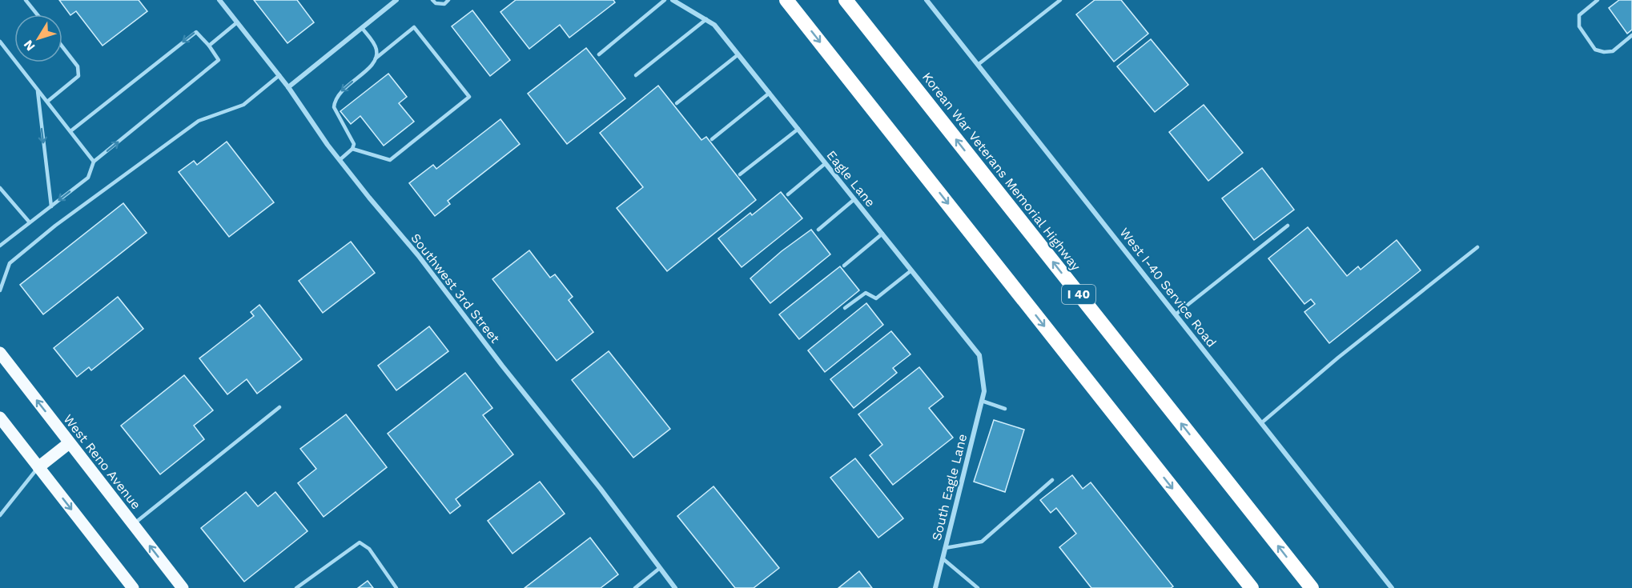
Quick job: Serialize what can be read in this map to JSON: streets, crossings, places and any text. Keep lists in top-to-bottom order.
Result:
{
  "streets": {
    "highway": ["Korean War Veterans Memorial Highway", "I 40"],
    "main road": ["West Reno Avenue"],
    "street": [
      "Eagle Lane",
      "West I-40 Service Road",
      "Southwest 3rd Street",
      "South Eagle Lane"
    ]
  },
  "crossings": [
    ["Eagle Lane", "South Eagle Lane"]
  ],
  "north": "bottom left"
}
